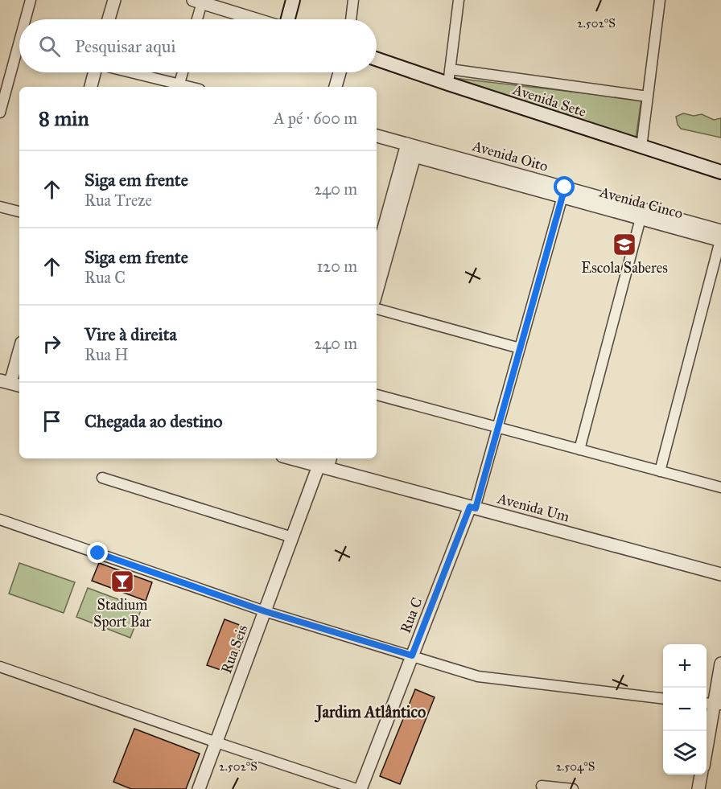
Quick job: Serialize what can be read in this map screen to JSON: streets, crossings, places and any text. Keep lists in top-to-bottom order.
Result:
{
  "streets": {
    "main road": ["Avenida Sete"],
    "street": [
      "Avenida Oito",
      "Avenida Um",
      "Rua C",
      "Rua Seis"
    ]
  },
  "crossings": [
    ["Avenida Um", "Rua C"],
    ["Avenida Um", "Rua Seis"]
  ],
  "districts": ["Jardim Atlântico"],
  "places": {
    "school or university": ["Escola Saberes"],
    "bar": ["Stadium Sport Bar"]
  },
  "page": {
    "search": "Pesquisar aqui",
    "heading": ["8 min", "A pé · 600 m"],
    "list": [
      ["Siga em frente", "Rua Treze", "240 m"],
      ["Siga em frente", "Rua C", "120 m"],
      ["Vire à direita", "Rua H", "240 m"],
      "Chegada ao destino"
    ],
    "map_buttons": ["+", "−"]
  },
  "coordinates": ["2.502°S", "2.504°S"]
}
